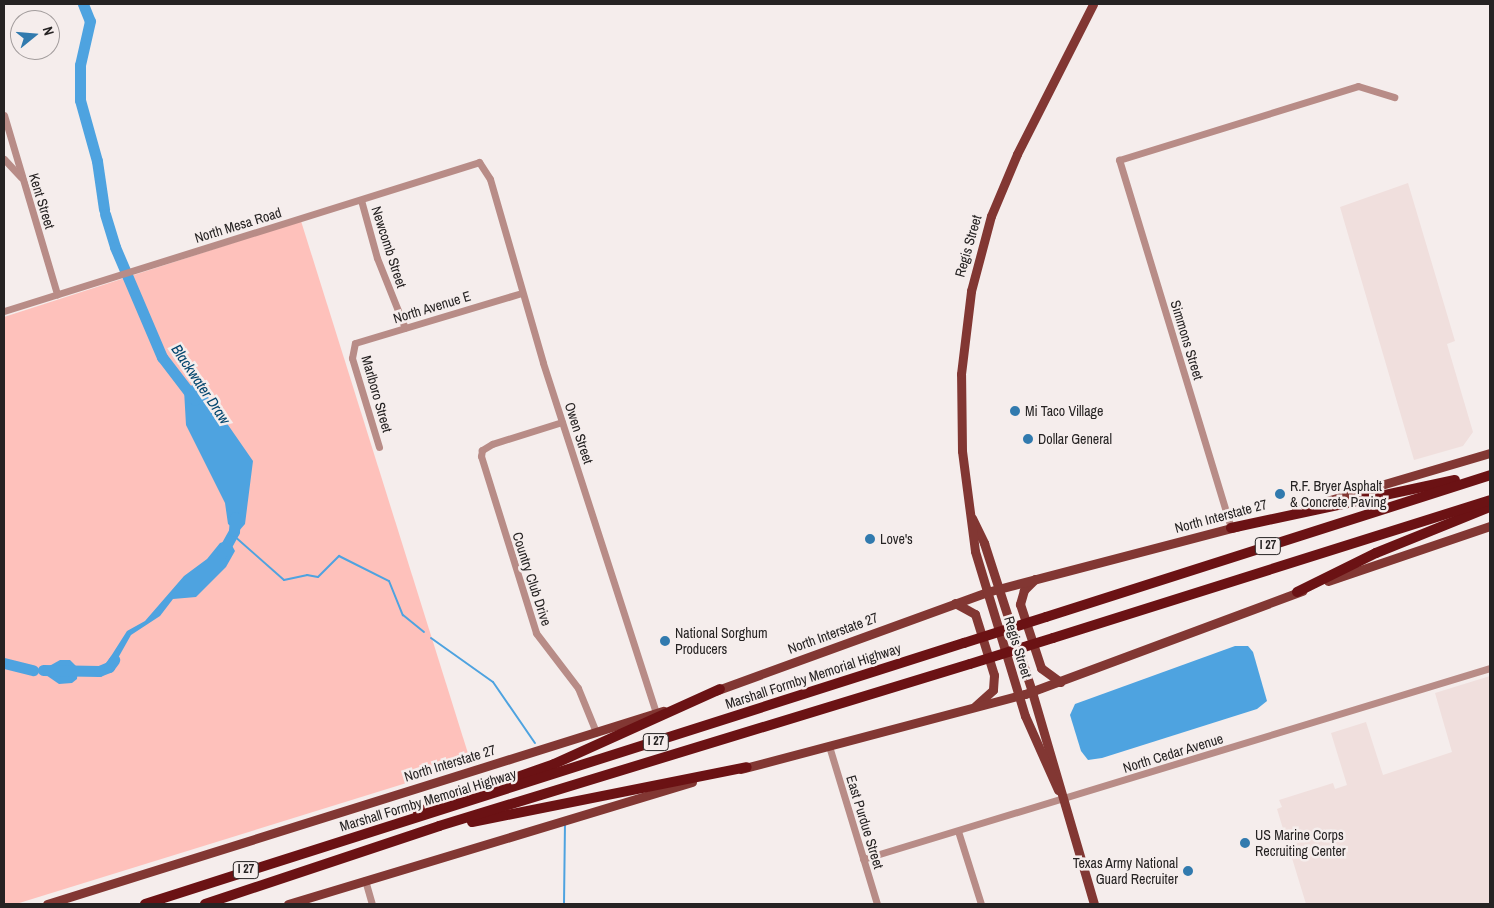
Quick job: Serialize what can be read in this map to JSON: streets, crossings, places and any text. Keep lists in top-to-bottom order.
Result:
{
  "streets": {
    "highway": ["I 27", "Marshall Formby Memorial Highway"],
    "main road": ["Regis Street", "North Interstate 27"],
    "street": [
      "Kent Street",
      "North Mesa Road",
      "Newcomb Street",
      "North Avenue E",
      "Simmons Street",
      "Marlboro Street",
      "Owen Street",
      "Country Club Drive",
      "North Cedar Avenue",
      "East Purdue Street"
    ]
  },
  "crossings": [
    ["Kent Street", "North Mesa Road"],
    ["North Mesa Road", "Newcomb Street"],
    ["North Mesa Road", "Owen Street"],
    ["Regis Street", "North Interstate 27"],
    ["Newcomb Street", "North Avenue E"],
    ["North Avenue E", "Marlboro Street"],
    ["North Avenue E", "Owen Street"],
    ["Simmons Street", "North Interstate 27"],
    ["Owen Street", "North Interstate 27"],
    ["Owen Street", "Country Club Drive"],
    ["North Interstate 27", "Country Club Drive"],
    ["North Cedar Avenue", "East Purdue Street"]
  ],
  "water": ["Blackwater Draw"],
  "places": [
    "Mi Taco Village",
    "Dollar General",
    "R.F. Bryer Asphalt & Concrete Paving",
    "Love's",
    "National Sorghum Producers",
    "US Marine Corps Recruiting Center",
    "Texas Army National Guard Recruiter"
  ],
  "north": "right"
}
